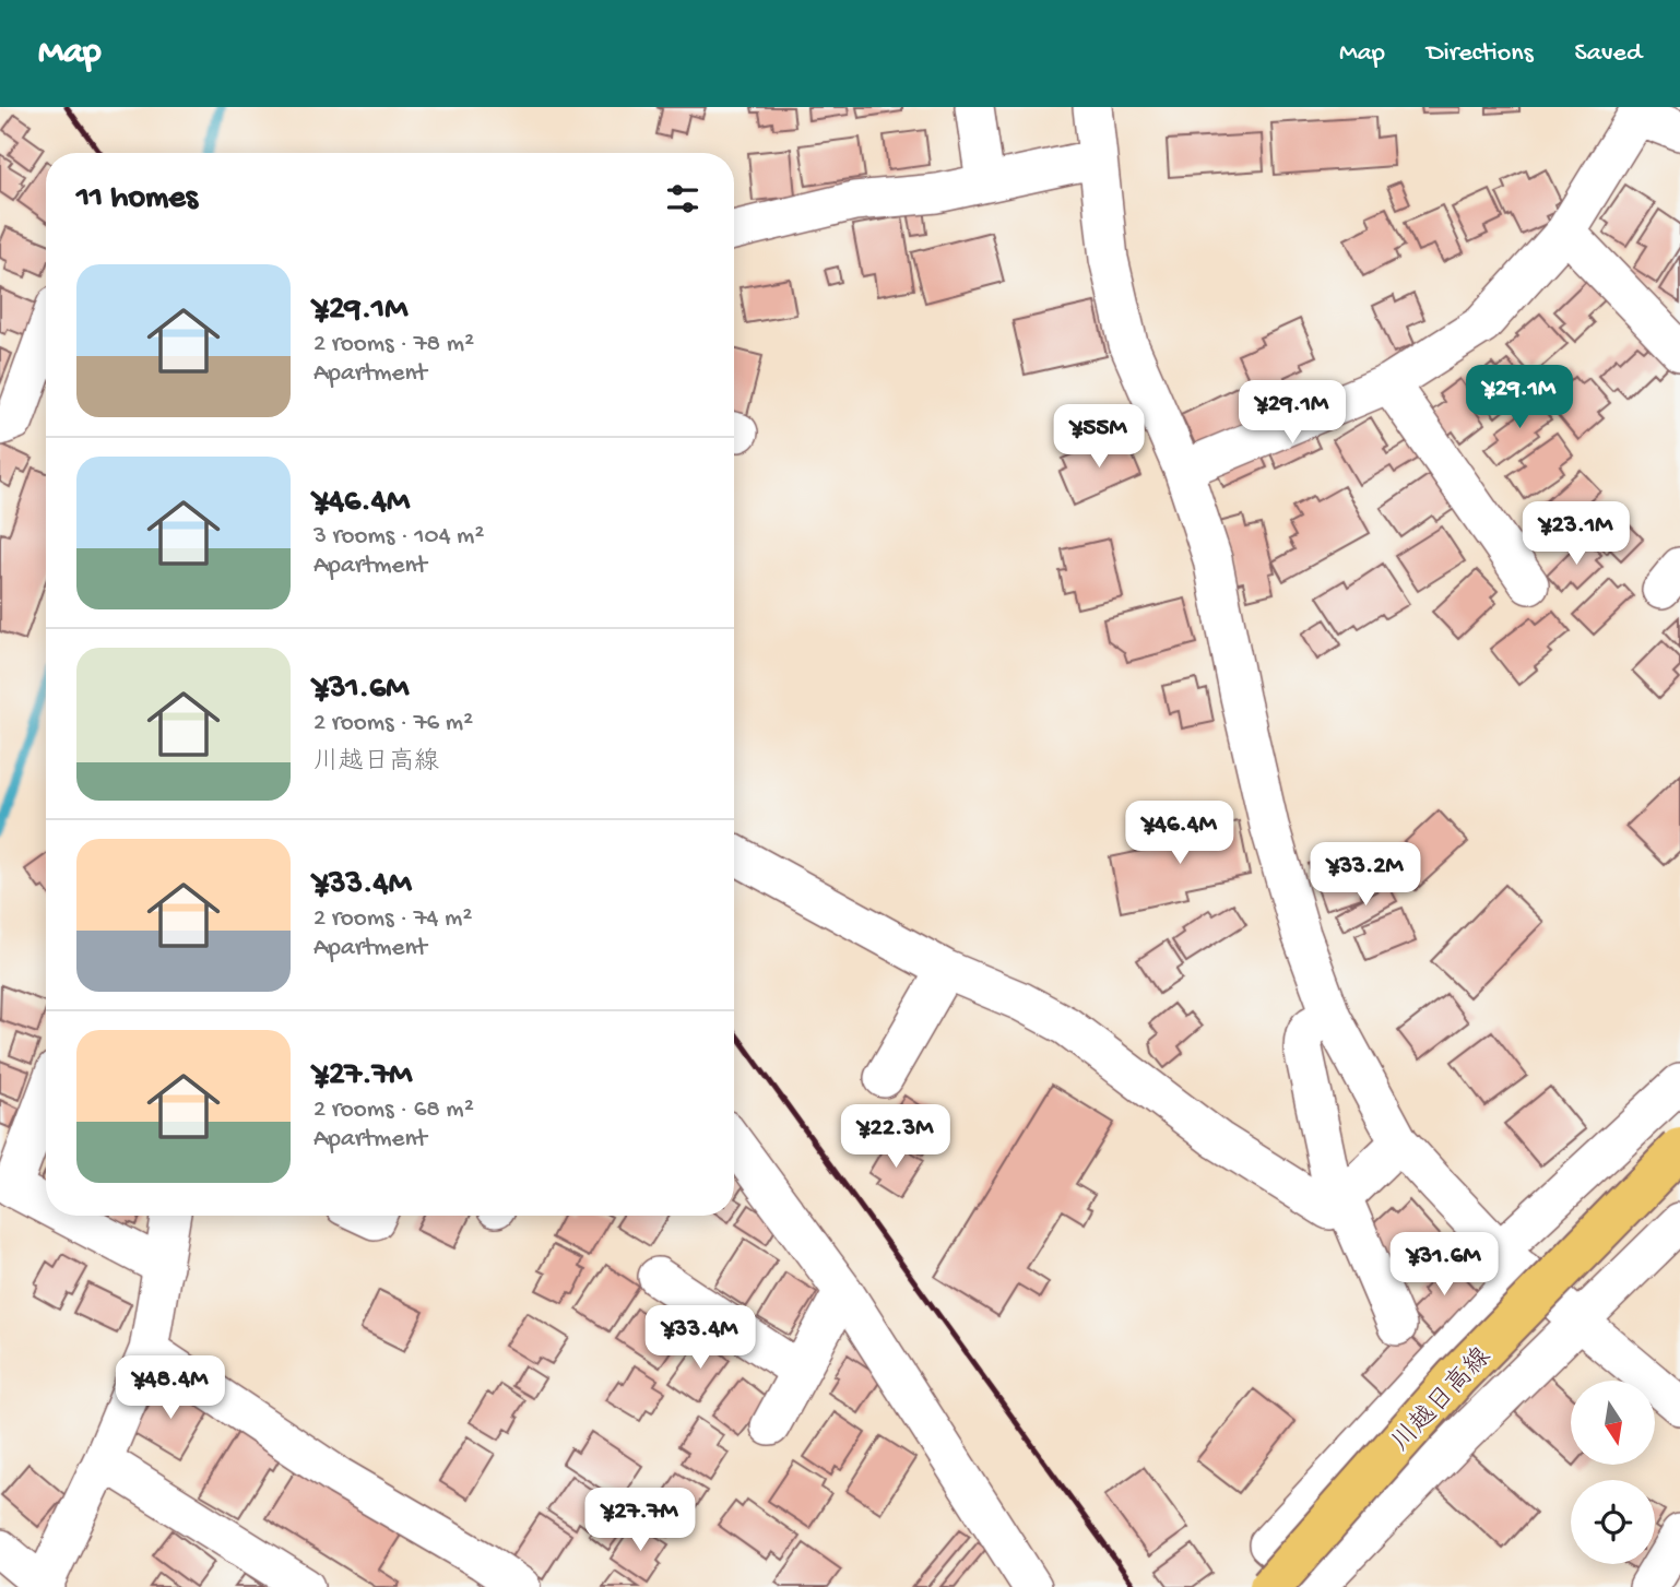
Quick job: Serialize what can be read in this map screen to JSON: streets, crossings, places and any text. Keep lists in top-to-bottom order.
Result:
{
  "streets": {
    "main road": ["川越日高線"]
  },
  "north": "bottom",
  "page": {
    "header": "Map",
    "nav": ["Map", "Directions", "Saved"],
    "heading": "11 homes",
    "list": [
      {
        "name": "¥29.1M",
        "note": "2 rooms · 78 m² · Apartment"
      },
      {
        "name": "¥46.4M",
        "note": "3 rooms · 104 m² · Apartment"
      },
      {
        "name": "¥31.6M",
        "note": "2 rooms · 76 m² · 川越日高線"
      },
      {
        "name": "¥33.4M",
        "note": "2 rooms · 74 m² · Apartment"
      },
      {
        "name": "¥27.7M",
        "note": "2 rooms · 68 m² · Apartment"
      }
    ],
    "price": [
      "¥29.1M",
      "¥29.1M",
      "¥55M",
      "¥23.1M",
      "¥46.4M",
      "¥33.2M",
      "¥22.3M",
      "¥31.6M",
      "¥33.4M",
      "¥48.4M",
      "¥27.7M"
    ]
  }
}
